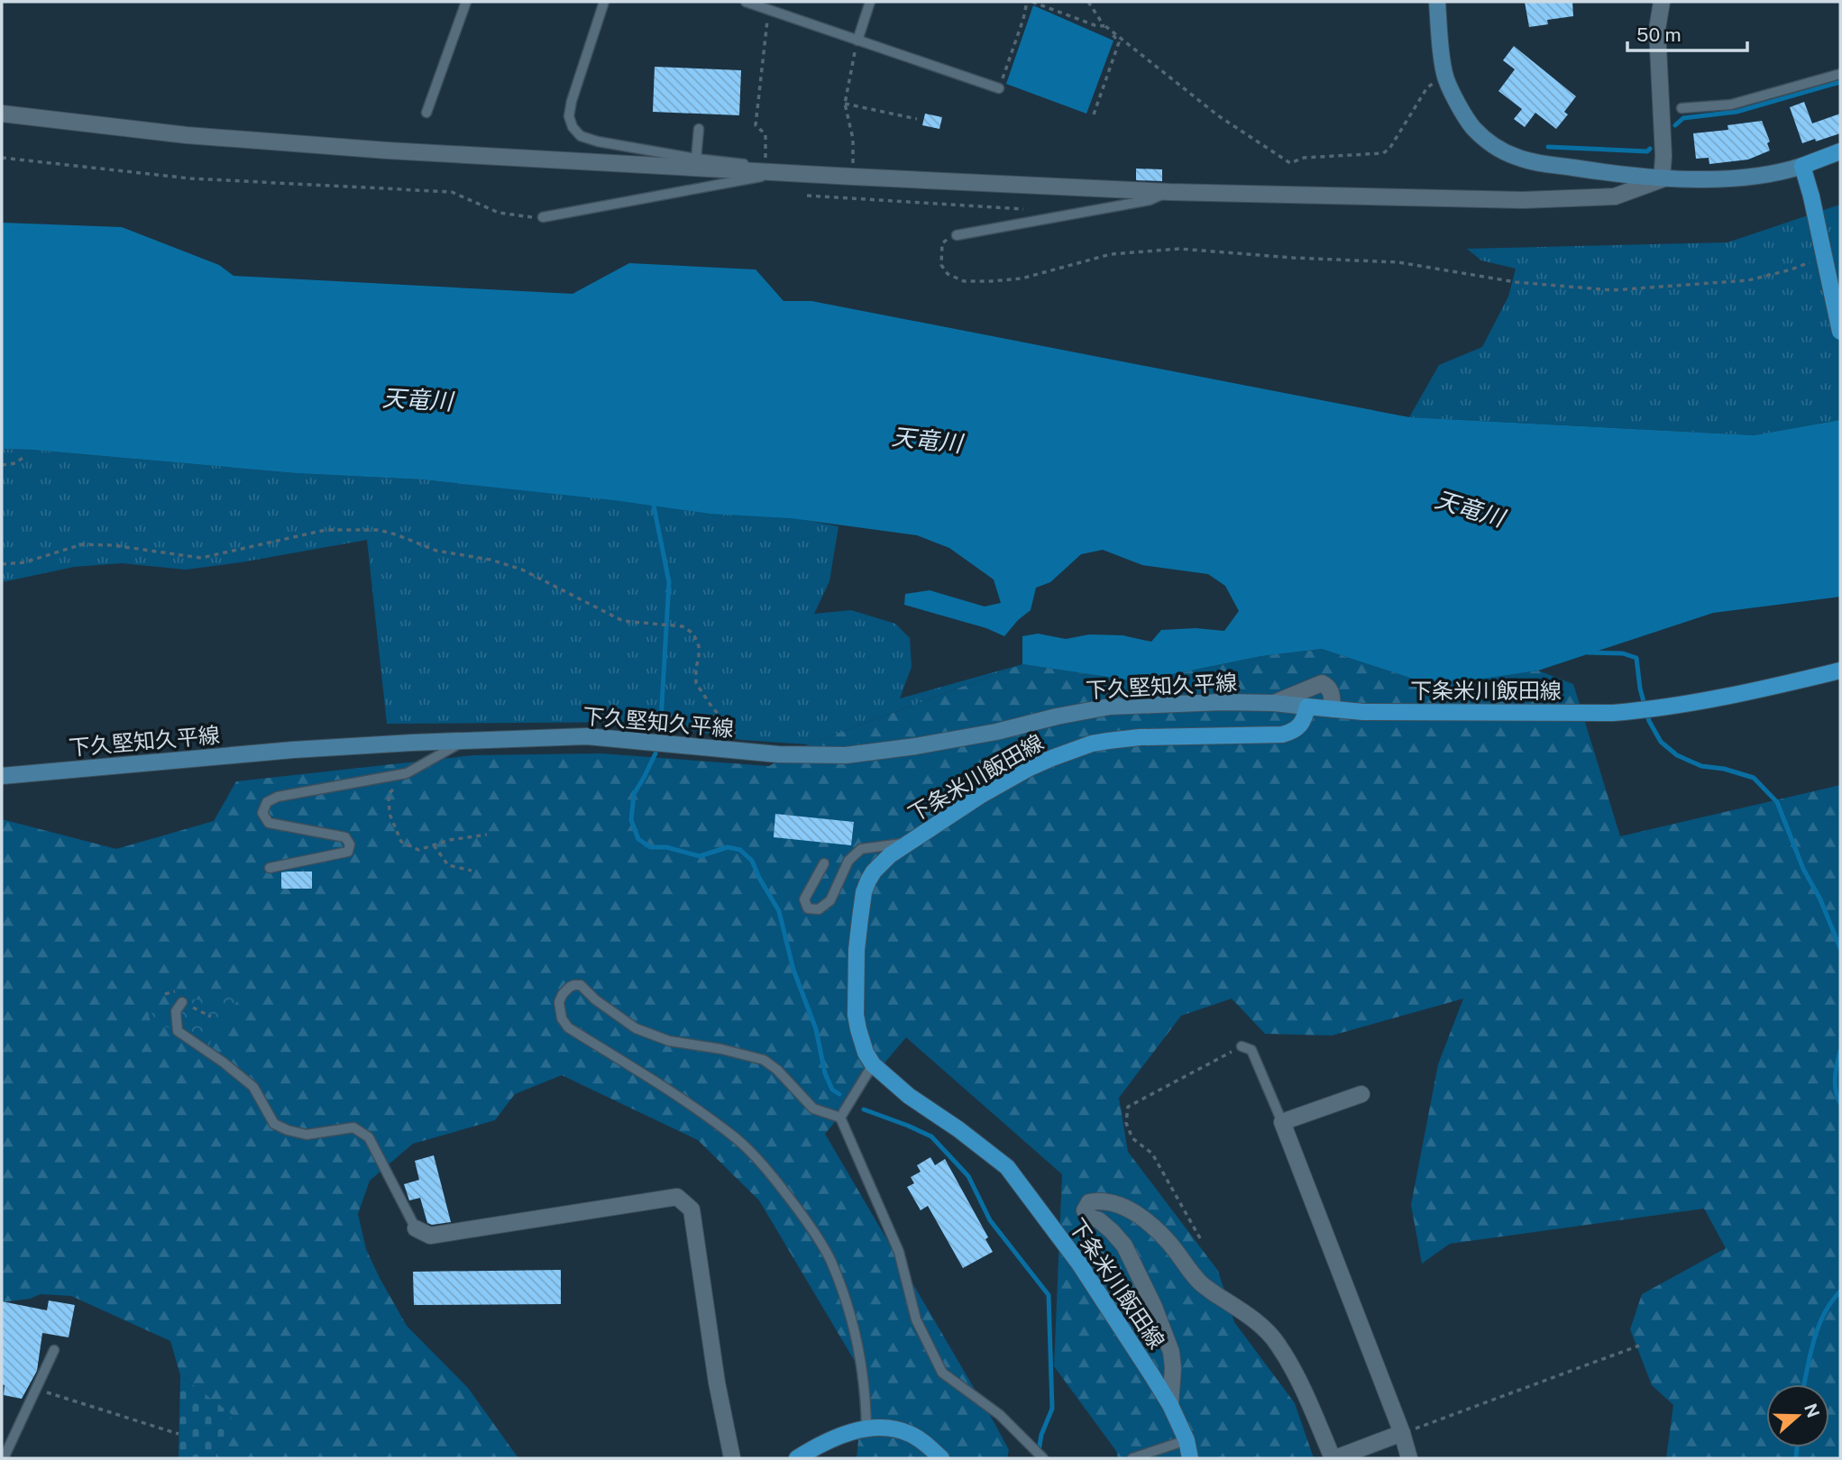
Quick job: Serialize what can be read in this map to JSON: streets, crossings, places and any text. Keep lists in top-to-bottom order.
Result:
{
  "streets": {
    "main road": ["下久堅知久平線", "下条米川飯田線"]
  },
  "crossings": [
    ["下久堅知久平線", "下条米川飯田線"]
  ],
  "water": ["天竜川"],
  "scale_bar": "50 m",
  "north": "right"
}
